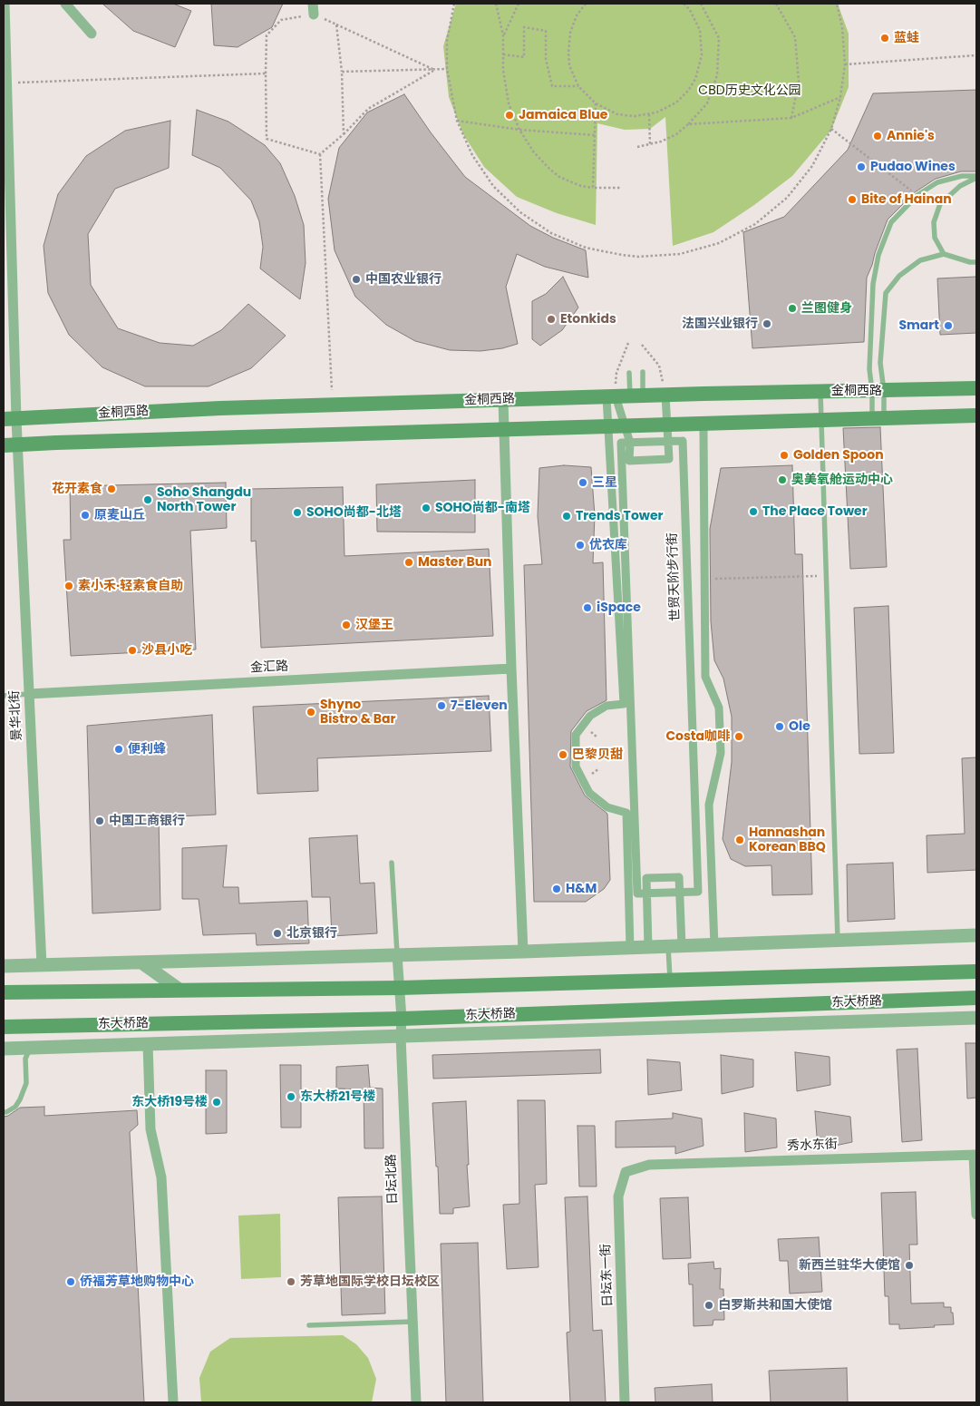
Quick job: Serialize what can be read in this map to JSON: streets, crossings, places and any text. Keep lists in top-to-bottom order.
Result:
{
  "streets": {
    "main road": ["金桐西路", "东大桥路"],
    "street": [
      "世贸天阶步行街",
      "金汇路",
      "景华北街",
      "秀水东街",
      "日坛北路",
      "日坛东一街"
    ]
  },
  "crossings": [
    ["金桐西路", "景华北街"],
    ["金汇路", "景华北街"],
    ["东大桥路", "日坛北路"],
    ["秀水东街", "日坛东一街"]
  ],
  "parks": ["CBD历史文化公园"],
  "places": [
    "蓝蛙",
    "Jamaica Blue",
    "Annie's",
    "Pudao Wines",
    "Bite of Hainan",
    "中国农业银行",
    "兰图健身",
    "Etonkids",
    "法国兴业银行",
    "Smart",
    "Golden Spoon",
    "奥美氧舱运动中心",
    "三星",
    "花开素食",
    "Soho Shangdu North Tower",
    "SOHO尚都-南塔",
    "The Place Tower",
    "SOHO尚都-北塔",
    "原麦山丘",
    "Trends Tower",
    "优衣库",
    "Master Bun",
    "素小禾·轻素食自助",
    "iSpace",
    "汉堡王",
    "沙县小吃",
    "7-Eleven",
    "Shyno Bistro & Bar",
    "Ole",
    "Costa咖啡",
    "便利蜂",
    "巴黎贝甜",
    "中国工商银行",
    "Hannashan Korean BBQ",
    "H&M",
    "北京银行",
    "东大桥21号楼",
    "东大桥19号楼",
    "新西兰驻华大使馆",
    "侨福芳草地购物中心",
    "芳草地国际学校日坛校区",
    "白罗斯共和国大使馆"
  ]
}
